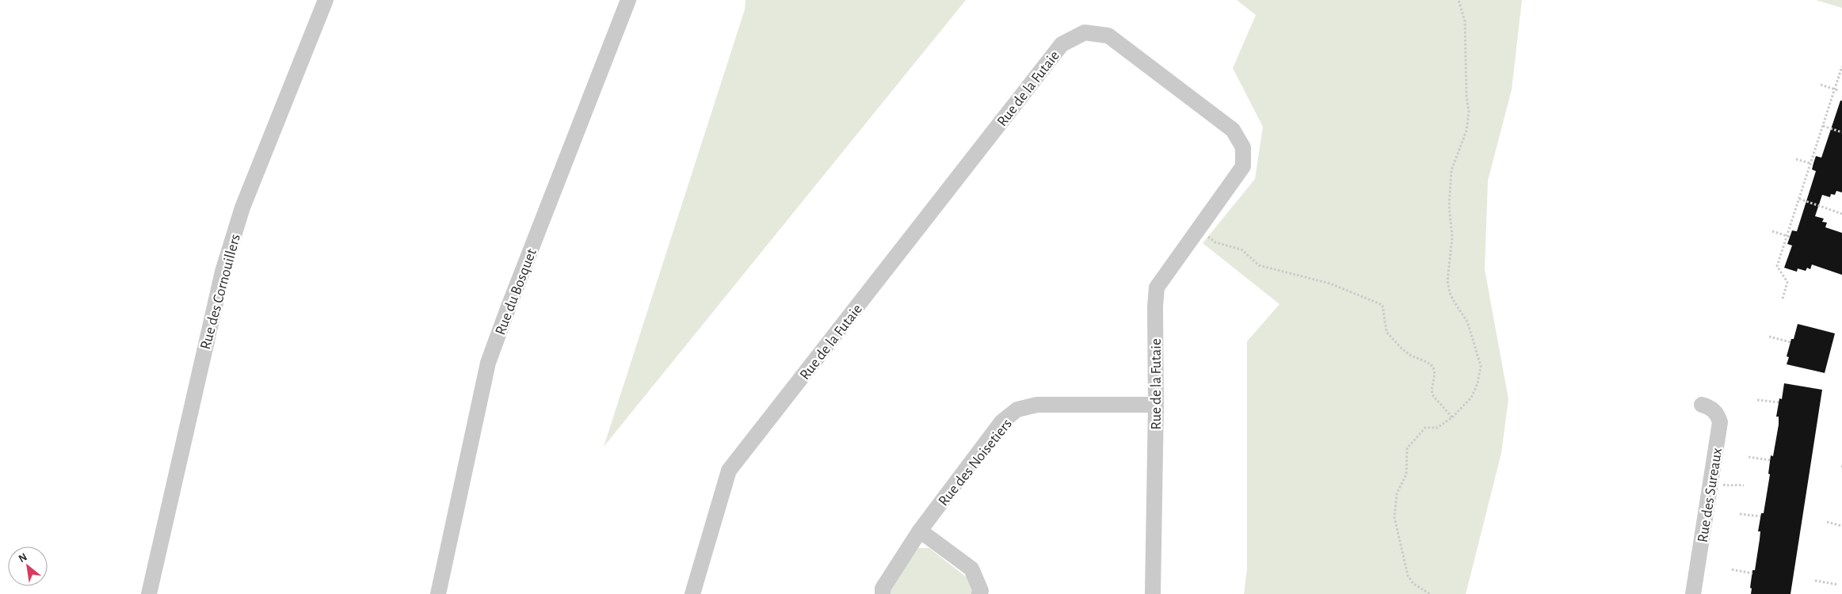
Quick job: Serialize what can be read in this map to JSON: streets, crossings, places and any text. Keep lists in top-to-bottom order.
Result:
{
  "streets": {
    "street": [
      "Rue de la Futaie",
      "Rue des Cornouillers",
      "Rue du Bosquet",
      "Rue des Noisetiers",
      "Rue des Sureaux"
    ]
  },
  "crossings": [
    ["Rue de la Futaie", "Rue des Noisetiers"]
  ],
  "north": "top left"
}
